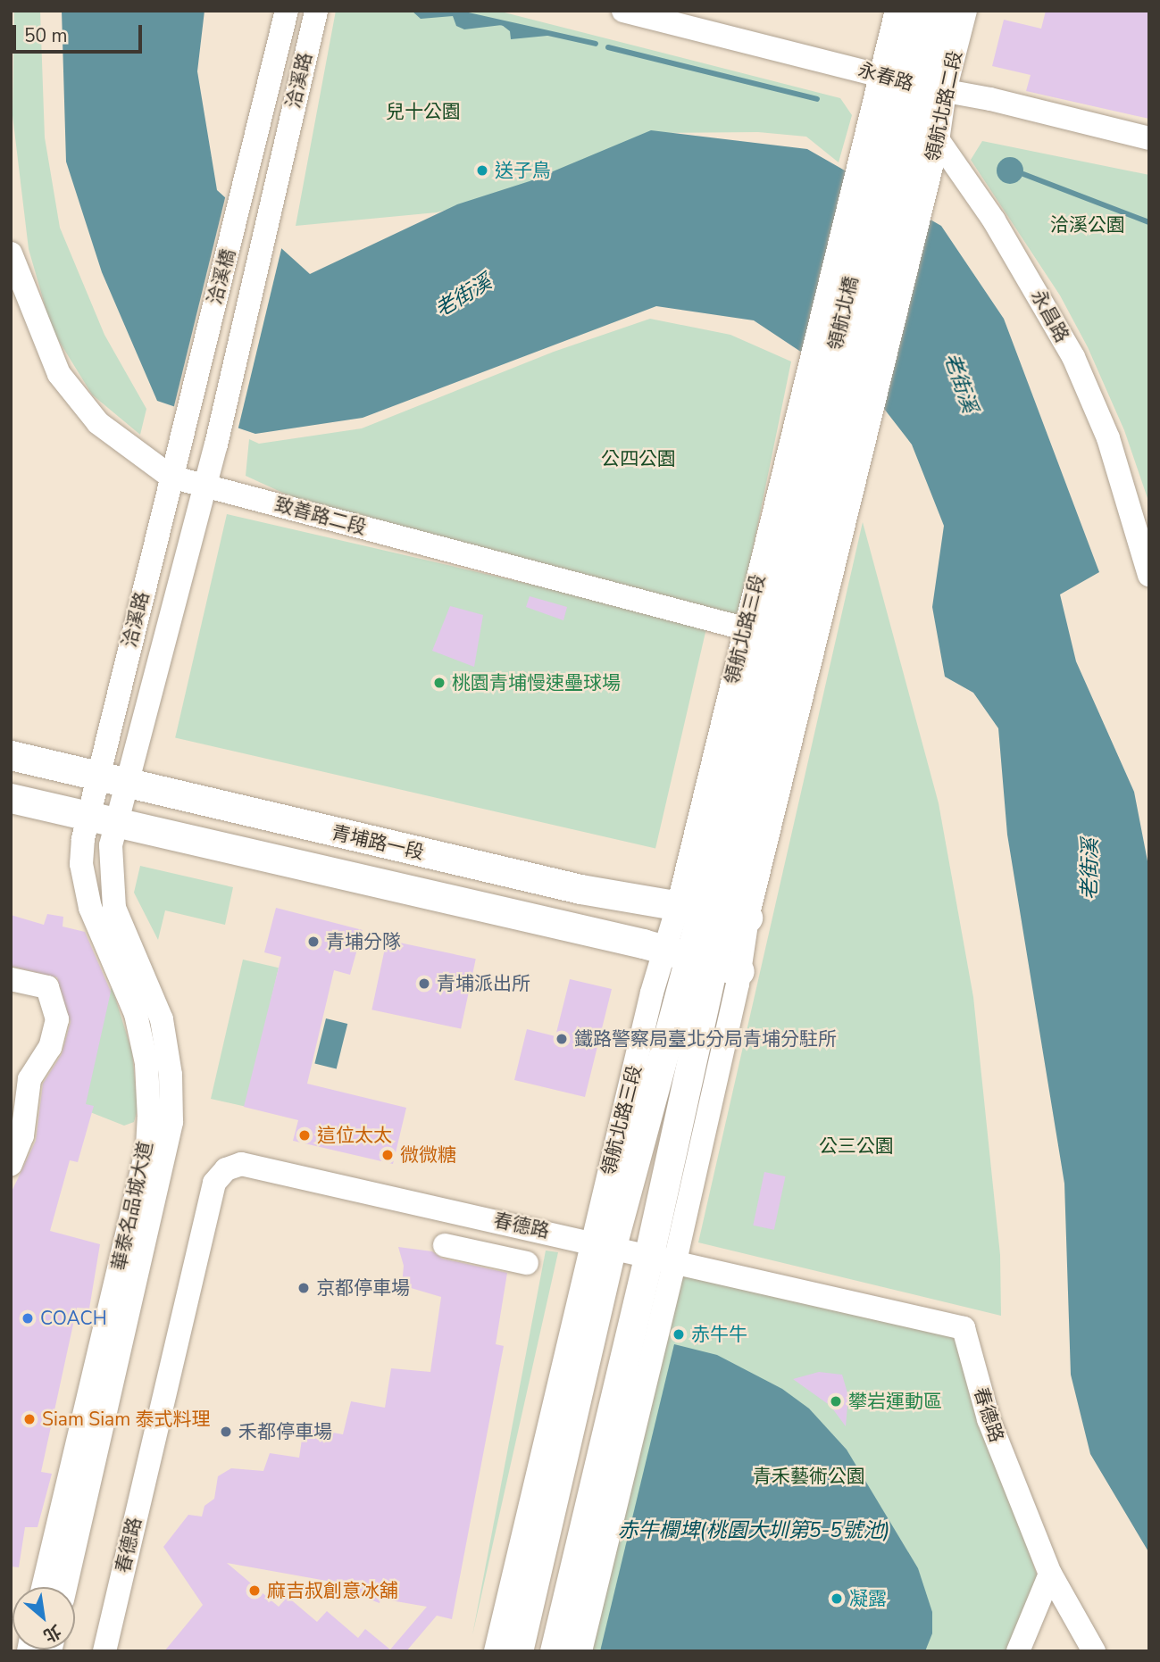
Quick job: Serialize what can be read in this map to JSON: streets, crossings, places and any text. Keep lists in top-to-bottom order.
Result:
{
  "streets": {
    "main road": [
      "領航北路二段",
      "領航北橋",
      "領航北路三段",
      "青埔路一段"
    ],
    "street": [
      "永春路",
      "洽溪路",
      "洽溪橋",
      "永昌路",
      "致善路二段",
      "華泰名品城大道",
      "春德路"
    ]
  },
  "crossings": [
    ["永春路", "領航北路二段"],
    ["永春路", "永昌路"],
    ["洽溪路", "洽溪橋"],
    ["洽溪路", "致善路二段"],
    ["洽溪路", "青埔路一段"],
    ["洽溪路", "華泰名品城大道"],
    ["領航北路二段", "領航北橋"],
    ["領航北路二段", "永昌路"],
    ["領航北橋", "領航北路三段"],
    ["致善路二段", "領航北路三段"],
    ["領航北路三段", "青埔路一段"],
    ["領航北路三段", "春德路"],
    ["青埔路一段", "華泰名品城大道"]
  ],
  "water": ["老街溪", "赤牛欄埤(桃園大圳第5-5號池)"],
  "parks": [
    "兒十公園",
    "洽溪公園",
    "公四公園",
    "公三公園",
    "青禾藝術公園"
  ],
  "places": [
    "送子鳥",
    "桃園青埔慢速壘球場",
    "青埔分隊",
    "青埔派出所",
    "鐵路警察局臺北分局青埔分駐所",
    "這位太太",
    "微微糖",
    "京都停車場",
    "COACH",
    "赤牛牛",
    "攀岩運動區",
    "Siam Siam 泰式料理",
    "禾都停車場",
    "麻吉叔創意冰舖",
    "凝露"
  ],
  "scale_bar": "50 m",
  "north": "bottom right"
}
